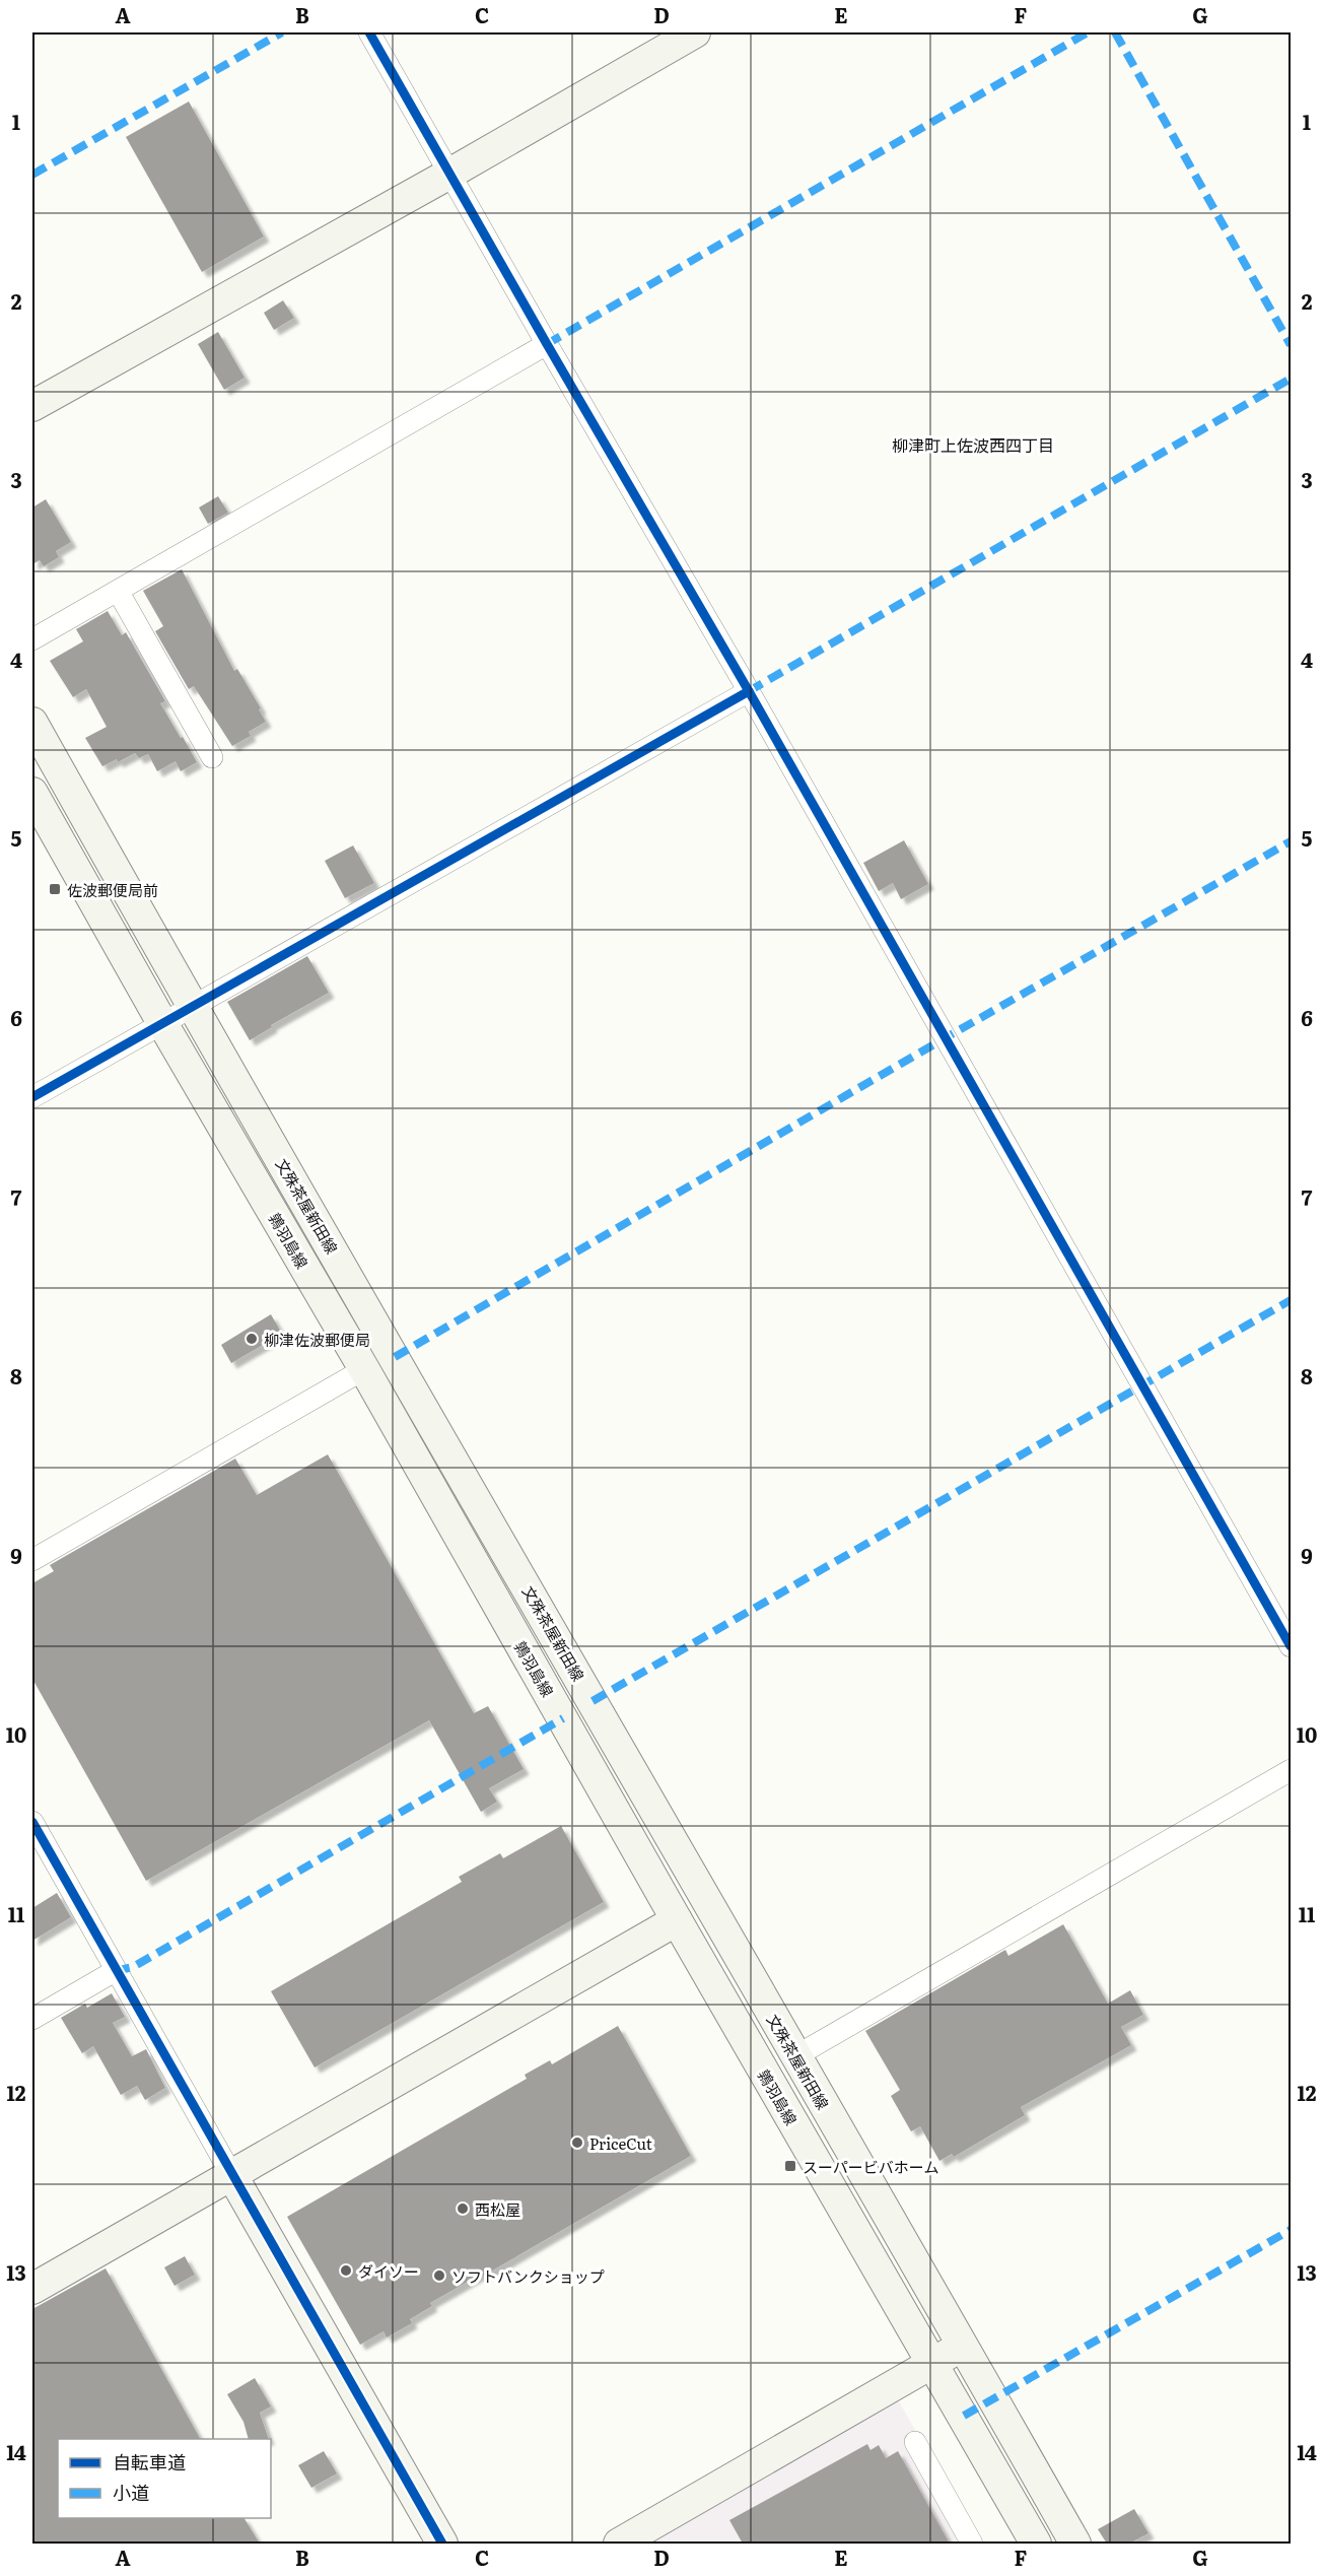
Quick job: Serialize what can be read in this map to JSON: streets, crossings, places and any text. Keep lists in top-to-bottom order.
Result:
{
  "streets": {
    "main road": ["文殊茶屋新田線", "鶉羽島線"]
  },
  "districts": ["柳津町上佐波西四丁目"],
  "places": {
    "transit": ["佐波郵便局前", "スーパービバホーム"],
    "other": [
      "柳津佐波郵便局",
      "PriceCut",
      "西松屋",
      "ダイソー",
      "ソフトバンクショップ"
    ]
  },
  "legend": ["自転車道", "小道"],
  "grid": {
    "columns": [
      "A",
      "B",
      "C",
      "D",
      "E",
      "F",
      "G"
    ],
    "rows": [
      "1",
      "2",
      "3",
      "4",
      "5",
      "6",
      "7",
      "8",
      "9",
      "10",
      "11",
      "12",
      "13",
      "14"
    ]
  }
}
